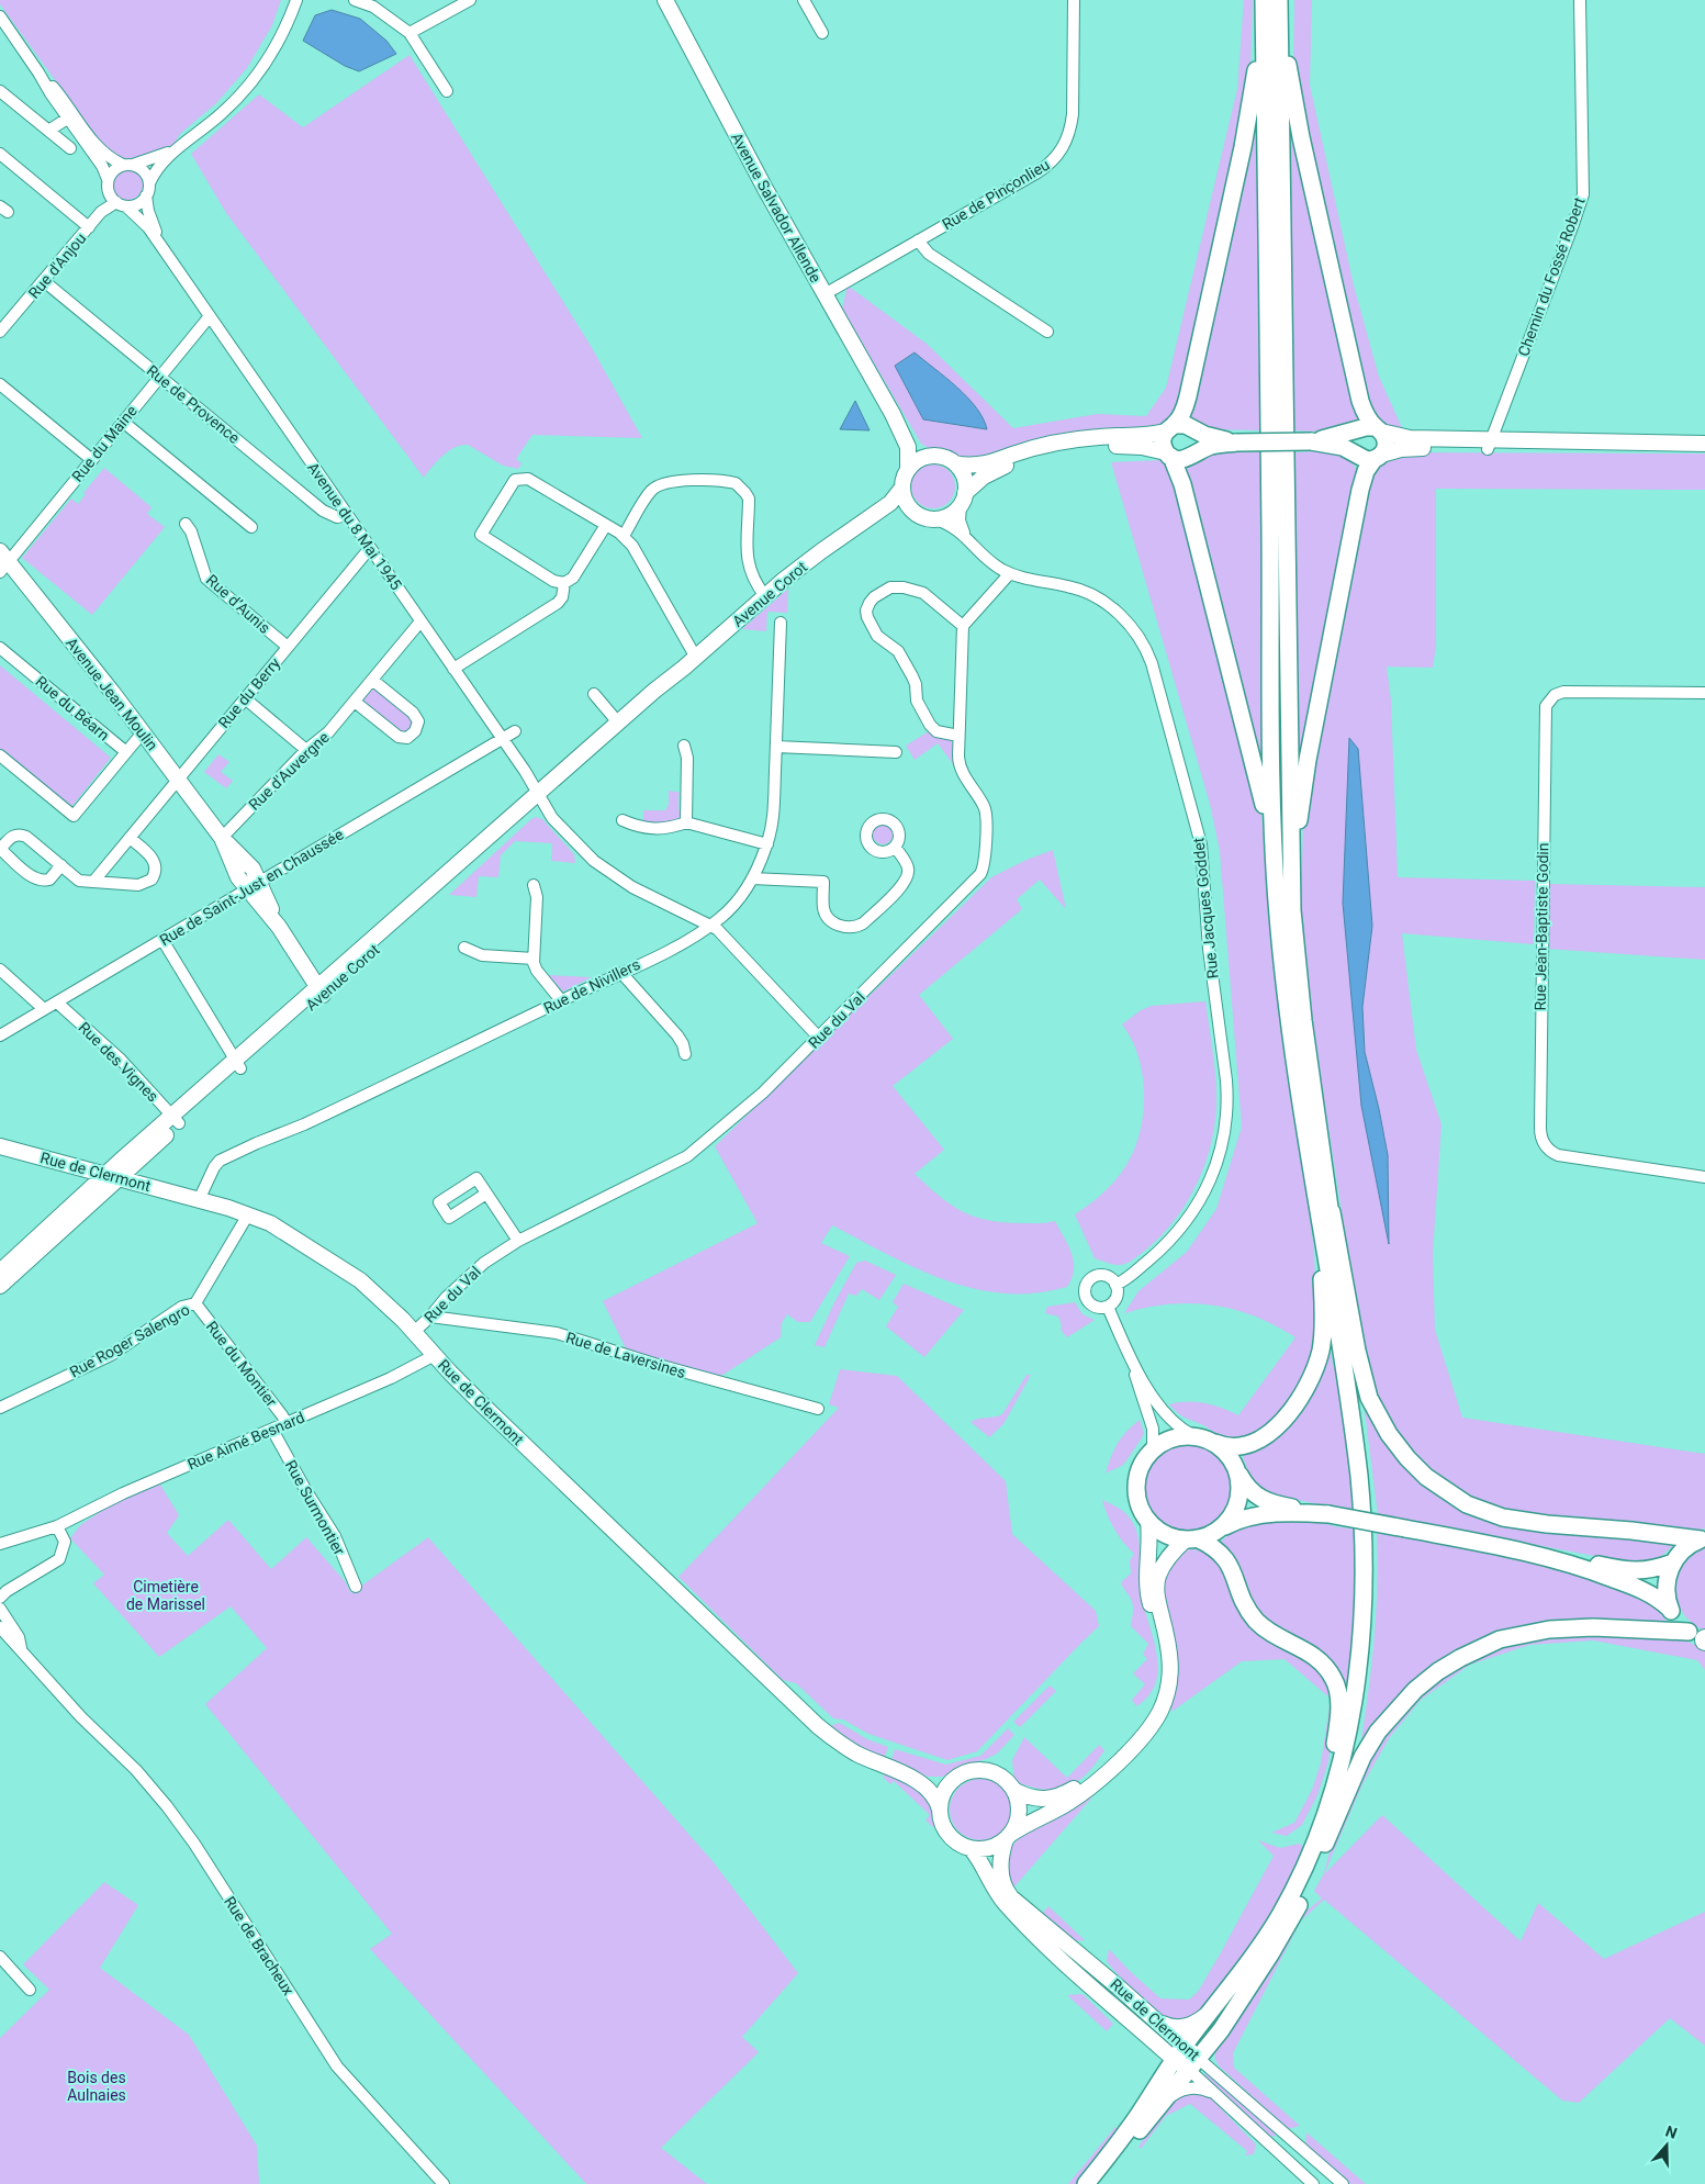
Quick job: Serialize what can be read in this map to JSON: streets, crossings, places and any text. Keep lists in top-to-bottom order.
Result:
{
  "streets": {
    "main road": [
      "Avenue Salvador Allende",
      "Avenue Corot",
      "Avenue Jean Moulin",
      "Rue de Clermont"
    ],
    "street": [
      "Rue de Pinçonlieu",
      "Rue d'Anjou",
      "Chemin du Fossé Robert",
      "Rue de Provence",
      "Rue du Maine",
      "Avenue du 8 Mai 1945",
      "Rue d’Aunis",
      "Rue du Berry",
      "Rue du Béarn",
      "Rue d'Auvergne",
      "Rue de Saint-Just en Chaussée",
      "Rue Jacques Goddet",
      "Rue Jean-Baptiste Godin",
      "Rue de Nivillers",
      "Rue du Val",
      "Rue des Vignes",
      "Rue Roger Salengro",
      "Rue de Laversines",
      "Rue du Montier",
      "Rue Aimé Besnard",
      "Rue Surmontier",
      "Rue de Bracheux"
    ]
  },
  "crossings": [
    ["Rue de Pinçonlieu", "Avenue Salvador Allende"],
    ["Avenue Salvador Allende", "Avenue Corot"],
    ["Avenue Salvador Allende", "Rue Jacques Goddet"],
    ["Rue d'Anjou", "Rue de Provence"],
    ["Rue d'Anjou", "Avenue du 8 Mai 1945"],
    ["Rue de Provence", "Rue du Maine"],
    ["Rue de Provence", "Avenue du 8 Mai 1945"],
    ["Rue du Maine", "Avenue du 8 Mai 1945"],
    ["Rue du Maine", "Avenue Jean Moulin"],
    ["Avenue du 8 Mai 1945", "Avenue Corot"],
    ["Avenue du 8 Mai 1945", "Rue du Berry"],
    ["Avenue du 8 Mai 1945", "Rue d'Auvergne"],
    ["Avenue du 8 Mai 1945", "Rue de Saint-Just en Chaussée"],
    ["Avenue du 8 Mai 1945", "Rue de Nivillers"],
    ["Avenue du 8 Mai 1945", "Rue du Val"],
    ["Avenue Corot", "Avenue Jean Moulin"],
    ["Avenue Corot", "Rue Jacques Goddet"],
    ["Avenue Corot", "Rue des Vignes"],
    ["Avenue Corot", "Rue de Clermont"],
    ["Rue d’Aunis", "Rue du Berry"],
    ["Rue du Berry", "Avenue Jean Moulin"],
    ["Avenue Jean Moulin", "Rue d'Auvergne"],
    ["Avenue Jean Moulin", "Rue de Saint-Just en Chaussée"],
    ["Rue de Saint-Just en Chaussée", "Rue des Vignes"],
    ["Rue de Nivillers", "Rue de Clermont"],
    ["Rue du Val", "Rue de Clermont"],
    ["Rue du Val", "Rue de Laversines"],
    ["Rue de Clermont", "Rue Roger Salengro"],
    ["Rue de Clermont", "Rue Aimé Besnard"],
    ["Rue Roger Salengro", "Rue du Montier"],
    ["Rue du Montier", "Rue Aimé Besnard"],
    ["Rue Aimé Besnard", "Rue Surmontier"]
  ],
  "parks": ["Cimetière de Marissel", "Bois des Aulnaies"],
  "north": "top"
}
